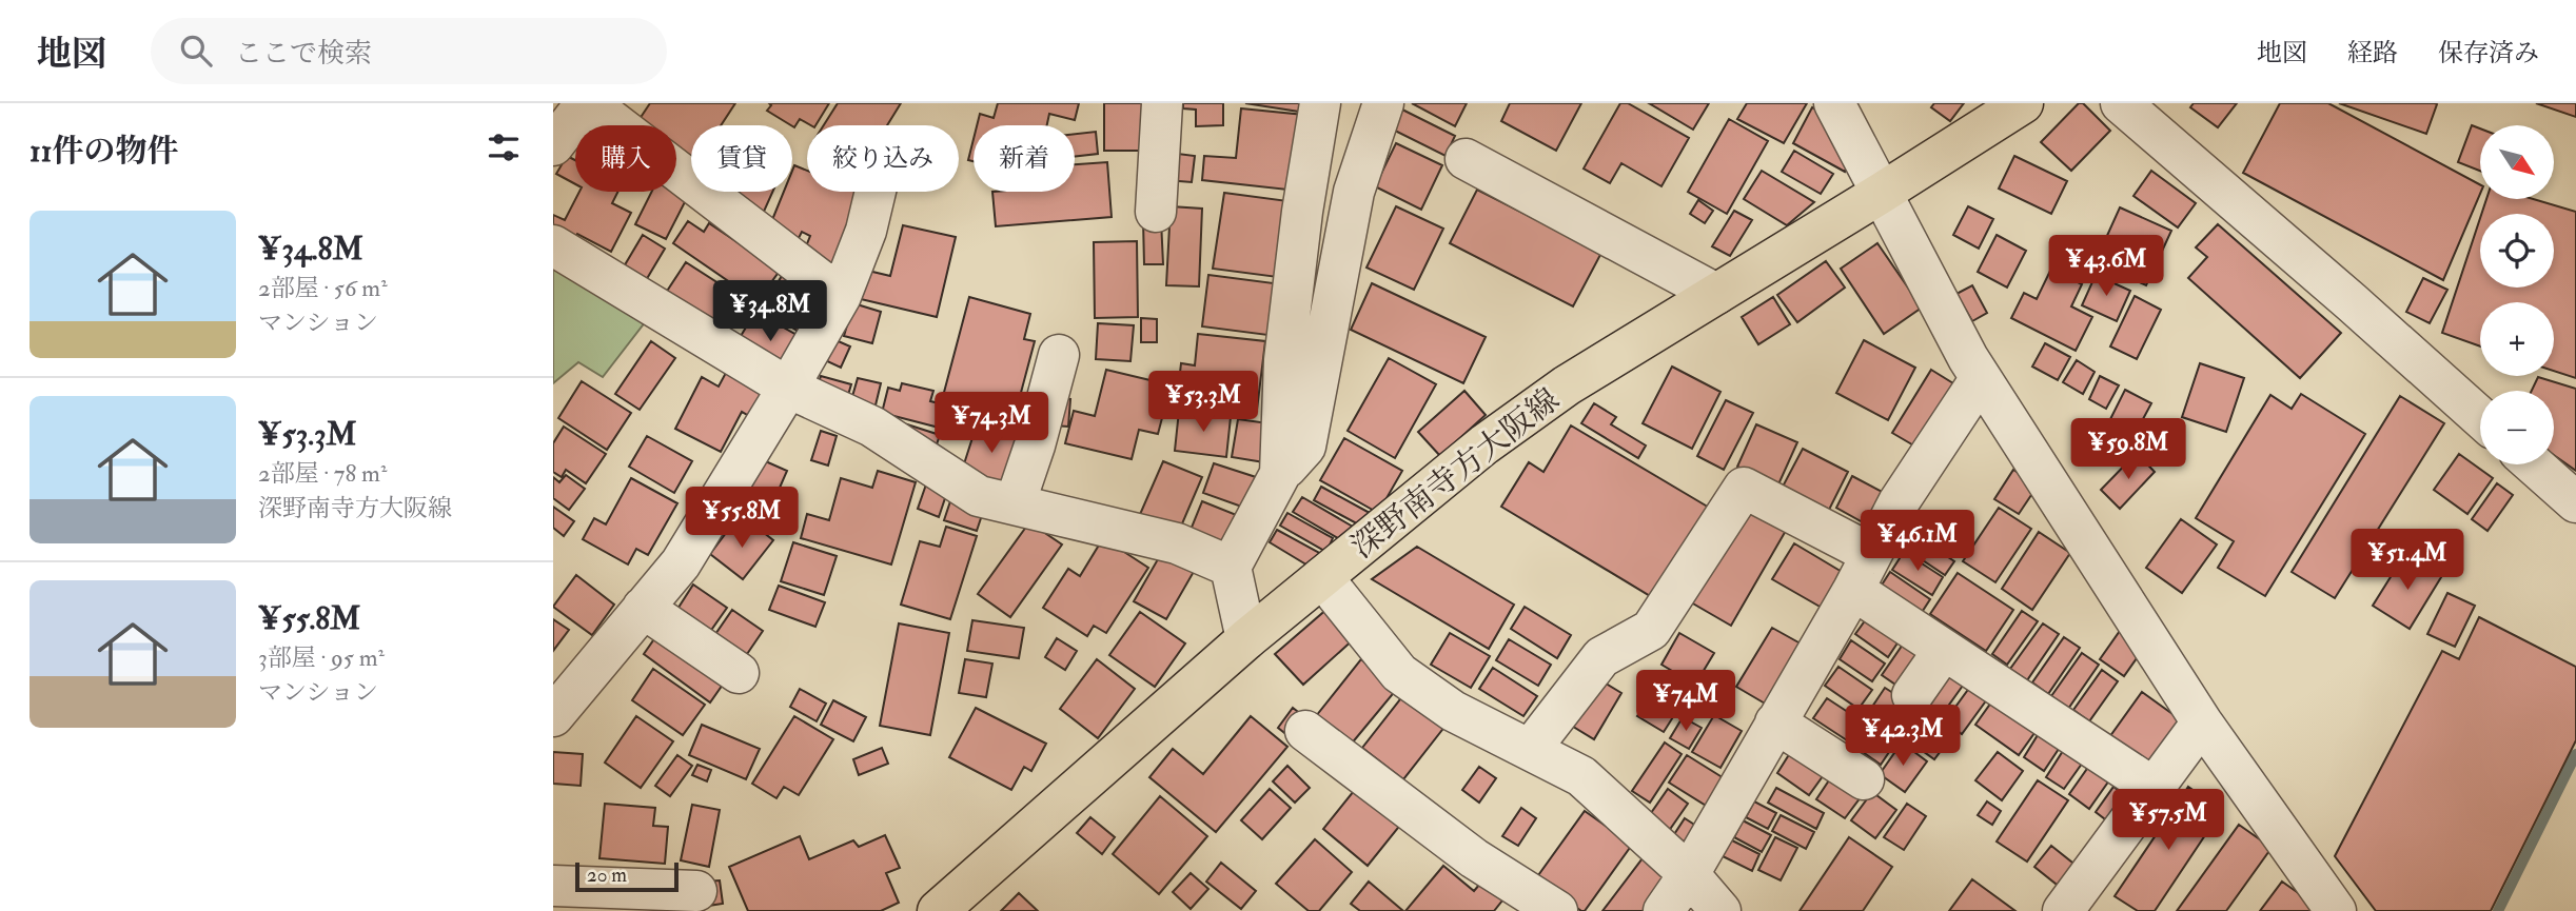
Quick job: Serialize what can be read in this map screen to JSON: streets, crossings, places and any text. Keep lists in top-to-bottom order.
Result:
{
  "streets": {
    "main road": ["深野南寺方大阪線"]
  },
  "scale_bar": "20 m",
  "north": "bottom right",
  "page": {
    "header": "地図",
    "search": "ここで検索",
    "nav": ["地図", "経路", "保存済み"],
    "heading": "11件の物件",
    "map_buttons": ["+", "−"],
    "chip": [
      "購入",
      "賃貸",
      "絞り込み",
      "新着"
    ],
    "list": [
      {
        "name": "¥34.8M",
        "note": "2部屋 · 56 m² · マンション"
      },
      {
        "name": "¥53.3M",
        "note": "2部屋 · 78 m² · 深野南寺方大阪線"
      },
      {
        "name": "¥55.8M",
        "note": "3部屋 · 95 m² · マンション"
      }
    ],
    "price": [
      "¥43.6M",
      "¥34.8M",
      "¥53.3M",
      "¥74.3M",
      "¥59.8M",
      "¥55.8M",
      "¥46.1M",
      "¥51.4M",
      "¥74M",
      "¥42.3M",
      "¥57.5M"
    ],
    "scale": "20 m"
  }
}
